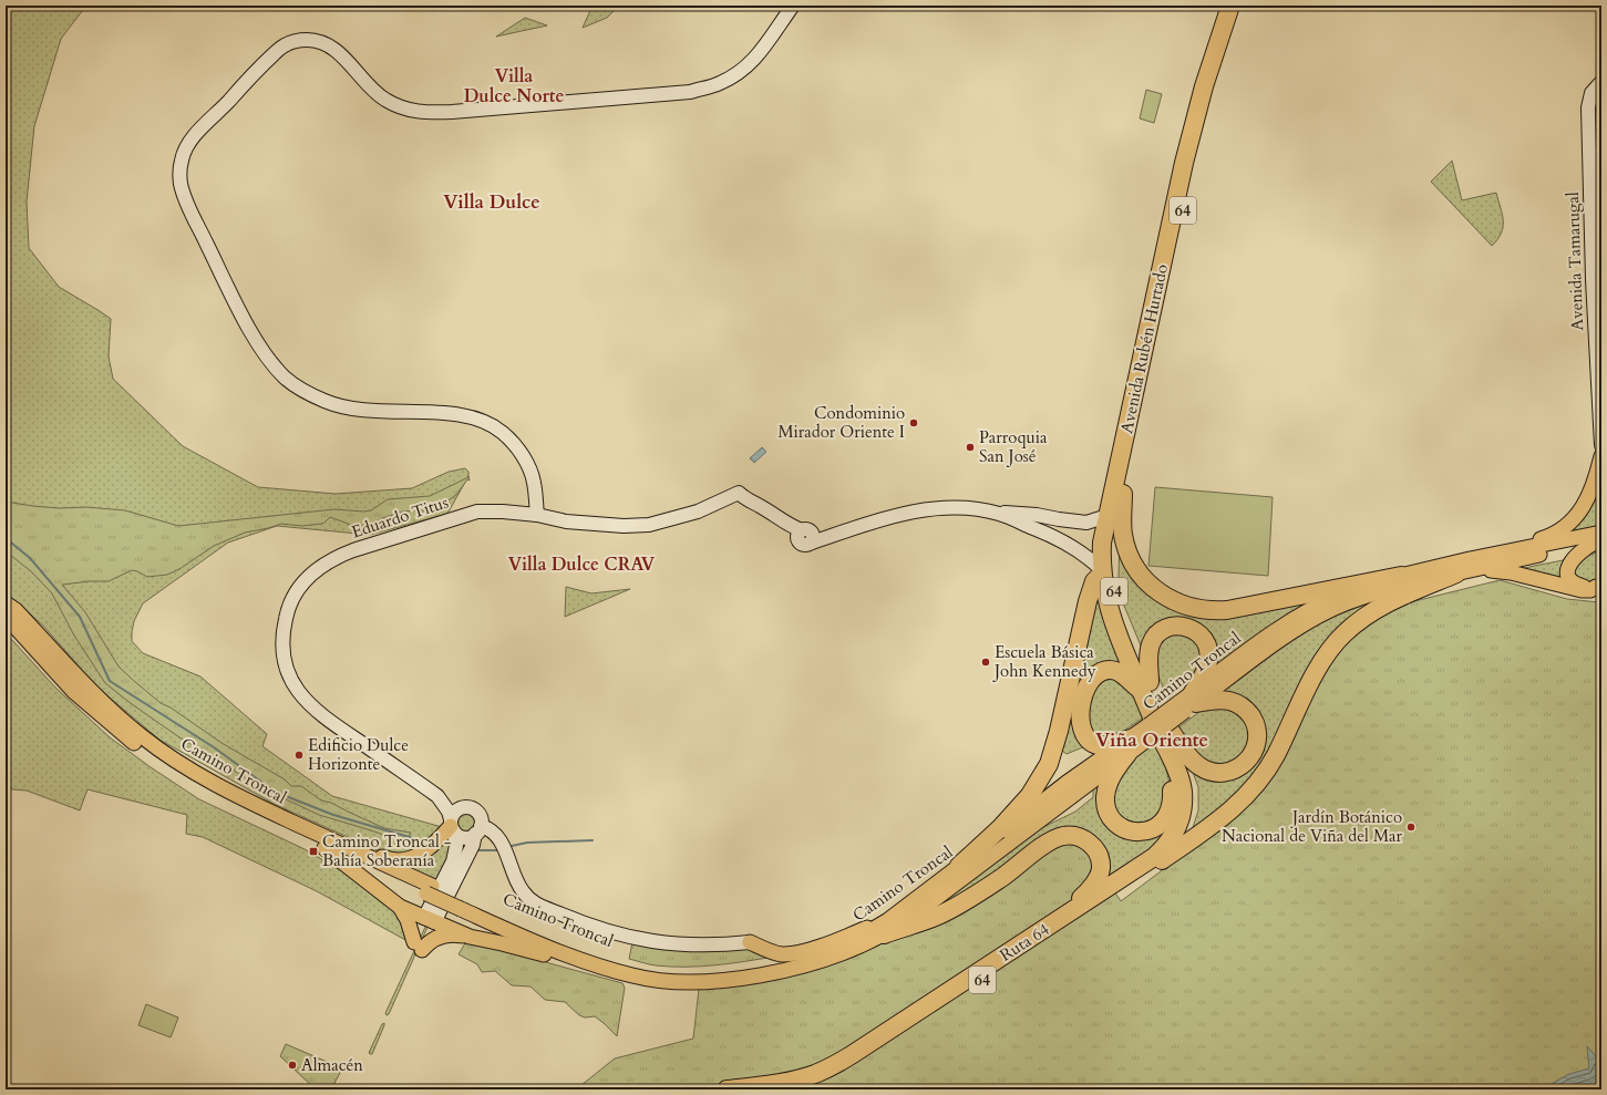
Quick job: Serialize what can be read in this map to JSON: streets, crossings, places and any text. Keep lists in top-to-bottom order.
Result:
{
  "streets": {
    "highway": ["64", "Avenida Rubén Hurtado", "Ruta 64"],
    "main road": ["Camino Troncal"],
    "street": ["Avenida Tamarugal", "Eduardo Titus"]
  },
  "crossings": [
    ["Avenida Rubén Hurtado", "Eduardo Titus"],
    ["Avenida Rubén Hurtado", "Camino Troncal"],
    ["Avenida Rubén Hurtado", "Ruta 64"],
    ["Camino Troncal", "Ruta 64"]
  ],
  "districts": [
    "Villa Dulce Norte",
    "Villa Dulce",
    "Villa Dulce CRAV",
    "Viña Oriente"
  ],
  "places": {
    "other": [
      "Condominio Mirador Oriente I",
      "Parroquia San José",
      "Escuela Básica John Kennedy",
      "Edificio Dulce Horizonte",
      "Jardín Botánico Nacional de Viña del Mar",
      "Almacén"
    ],
    "transit": ["Camino Troncal - Bahía Soberanía"]
  }
}
